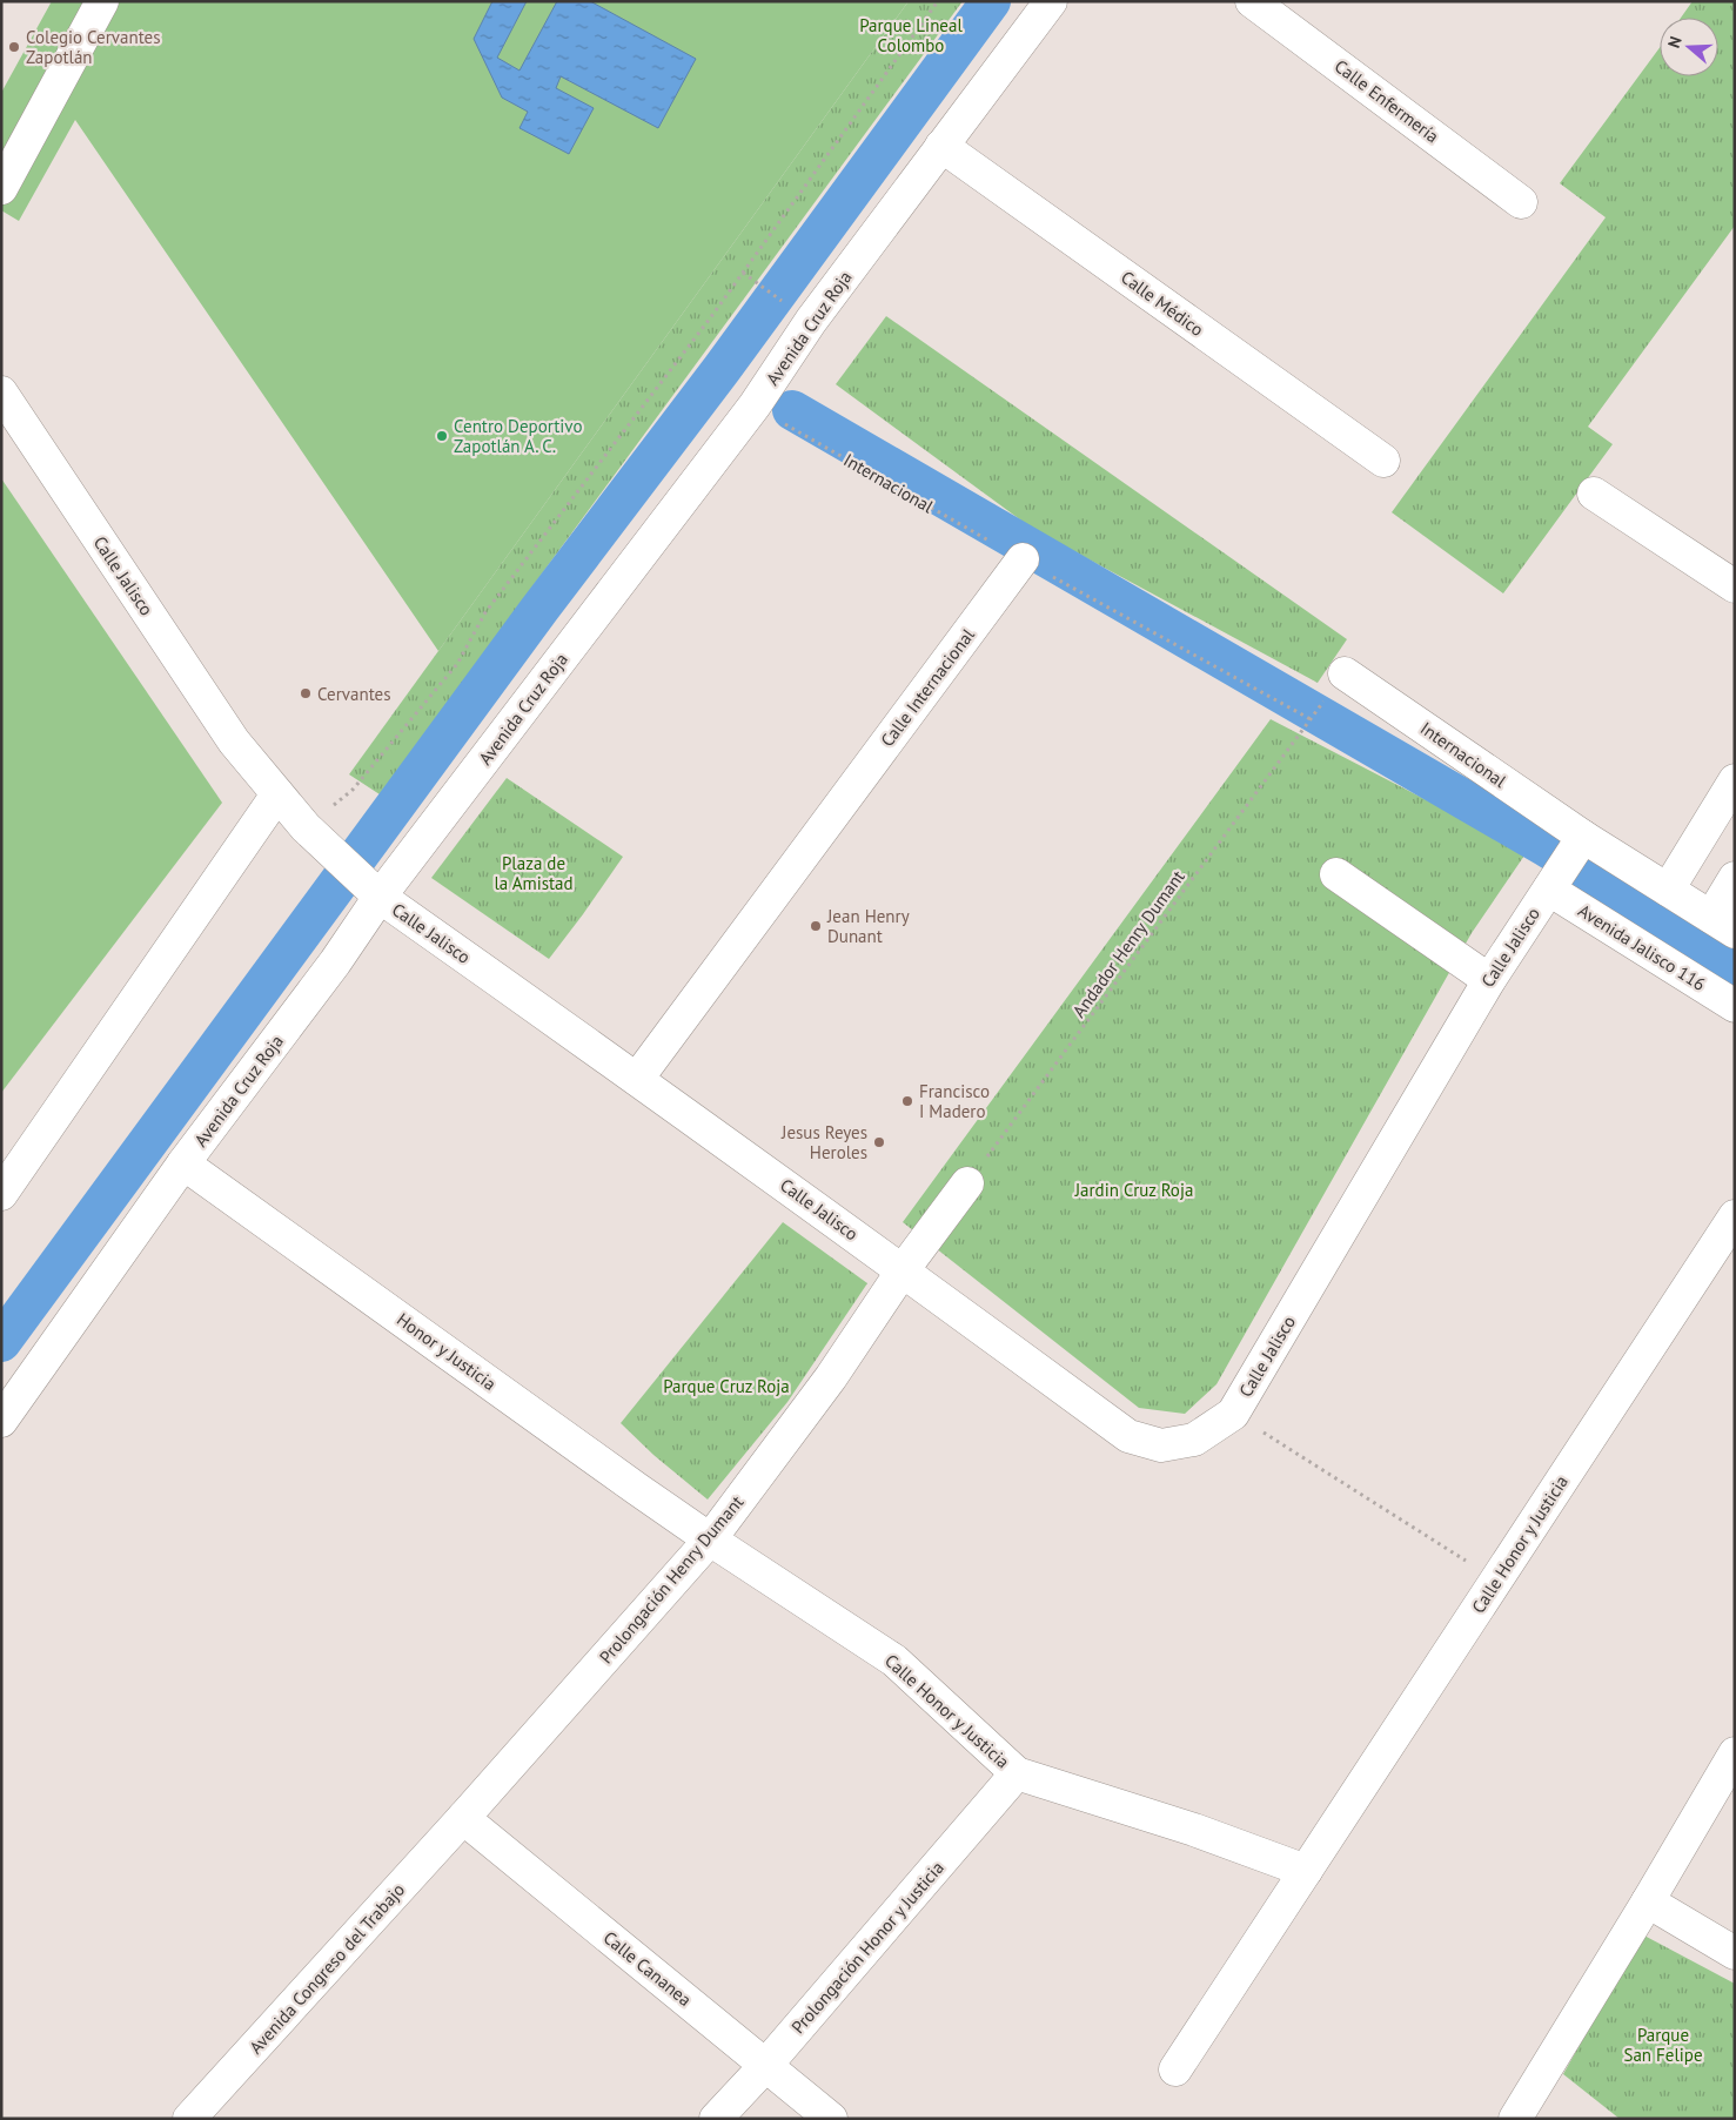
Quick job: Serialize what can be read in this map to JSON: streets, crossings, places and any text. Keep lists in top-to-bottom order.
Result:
{
  "streets": {
    "street": [
      "Calle Enfermería",
      "Calle Médico",
      "Avenida Cruz Roja",
      "Internacional",
      "Calle Jalisco",
      "Calle Internacional",
      "Avenida Jalisco 116",
      "Honor y Justicia",
      "Calle Honor y Justicia",
      "Prolongación Henry Dumant",
      "Prolongación Honor y Justicia",
      "Avenida Congreso del Trabajo",
      "Calle Cananea"
    ],
    "path": ["Andador Henry Dumant"]
  },
  "crossings": [
    ["Calle Médico", "Avenida Cruz Roja"],
    ["Avenida Cruz Roja", "Internacional"],
    ["Avenida Cruz Roja", "Calle Jalisco"],
    ["Avenida Cruz Roja", "Honor y Justicia"],
    ["Internacional", "Calle Jalisco"],
    ["Internacional", "Calle Internacional"],
    ["Internacional", "Andador Henry Dumant"],
    ["Internacional", "Avenida Jalisco 116"],
    ["Calle Jalisco", "Calle Internacional"],
    ["Calle Jalisco", "Avenida Jalisco 116"],
    ["Calle Jalisco", "Prolongación Henry Dumant"],
    ["Calle Internacional", "Andador Henry Dumant"],
    ["Andador Henry Dumant", "Prolongación Henry Dumant"],
    ["Honor y Justicia", "Calle Honor y Justicia"],
    ["Honor y Justicia", "Prolongación Henry Dumant"],
    ["Calle Honor y Justicia", "Prolongación Henry Dumant"],
    ["Calle Honor y Justicia", "Prolongación Honor y Justicia"],
    ["Prolongación Henry Dumant", "Avenida Congreso del Trabajo"],
    ["Prolongación Henry Dumant", "Calle Cananea"],
    ["Prolongación Honor y Justicia", "Calle Cananea"],
    ["Avenida Congreso del Trabajo", "Calle Cananea"]
  ],
  "parks": [
    "Parque Lineal Colombo",
    "Plaza de la Amistad",
    "Jardin Cruz Roja",
    "Parque Cruz Roja",
    "Parque San Felipe"
  ],
  "places": [
    "Colegio Cervantes Zapotlán",
    "Centro Deportivo Zapotlán A. C.",
    "Cervantes",
    "Jean Henry Dunant",
    "Francisco I Madero",
    "Jesus Reyes Heroles"
  ],
  "north": "left"
}
